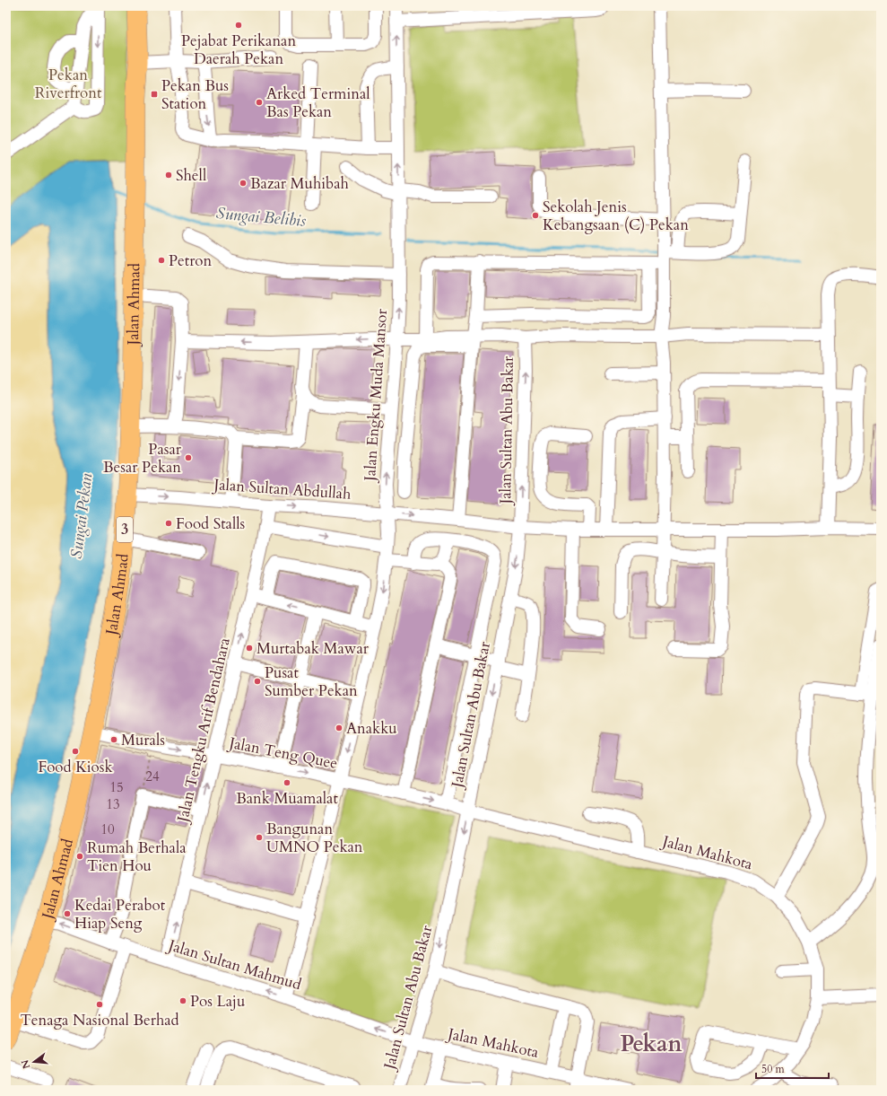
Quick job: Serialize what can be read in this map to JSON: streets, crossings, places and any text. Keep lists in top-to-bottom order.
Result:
{
  "streets": {
    "highway": ["Jalan Ahmad", "3"],
    "street": [
      "Jalan Engku Muda Mansor",
      "Jalan Sultan Abu Bakar",
      "Jalan Sultan Abdullah",
      "Jalan Tengku Arif Bendahara",
      "Jalan Teng Quee",
      "Jalan Mahkota",
      "Jalan Sultan Mahmud"
    ]
  },
  "crossings": [
    ["Jalan Ahmad", "Jalan Sultan Abdullah"],
    ["Jalan Ahmad", "Jalan Teng Quee"],
    ["Jalan Ahmad", "Jalan Sultan Mahmud"],
    ["Jalan Engku Muda Mansor", "Jalan Sultan Abdullah"],
    ["Jalan Engku Muda Mansor", "Jalan Teng Quee"],
    ["Jalan Engku Muda Mansor", "Jalan Sultan Mahmud"],
    ["Jalan Sultan Abu Bakar", "Jalan Sultan Abdullah"],
    ["Jalan Sultan Abu Bakar", "Jalan Teng Quee"],
    ["Jalan Sultan Abu Bakar", "Jalan Mahkota"],
    ["Jalan Sultan Abu Bakar", "Jalan Sultan Mahmud"],
    ["Jalan Sultan Abdullah", "Jalan Tengku Arif Bendahara"],
    ["Jalan Tengku Arif Bendahara", "Jalan Teng Quee"],
    ["Jalan Tengku Arif Bendahara", "Jalan Sultan Mahmud"],
    ["Jalan Teng Quee", "Jalan Mahkota"],
    ["Jalan Mahkota", "Jalan Sultan Mahmud"]
  ],
  "districts": ["Pekan"],
  "water": ["Sungai Belibis", "Sungai Pekan"],
  "parks": ["Pekan Riverfront"],
  "places": {
    "other": [
      "Pejabat Perikanan Daerah Pekan",
      "Arked Terminal Bas Pekan",
      "Shell",
      "Bazar Muhibah",
      "Sekolah Jenis Kebangsaan (C) Pekan",
      "Petron",
      "Pasar Besar Pekan",
      "Food Stalls",
      "Murtabak Mawar",
      "Pusat Sumber Pekan",
      "Anakku",
      "Murals",
      "Food Kiosk",
      "Bank Muamalat",
      "Bangunan UMNO Pekan",
      "Rumah Berhala Tien Hou",
      "Kedai Perabot Hiap Seng",
      "Pos Laju",
      "Tenaga Nasional Berhad"
    ],
    "transit": ["Pekan Bus Station"]
  },
  "house_numbers": [
    "24",
    "15",
    "13",
    "10"
  ],
  "scale_bar": "50 m",
  "north": "left"
}
